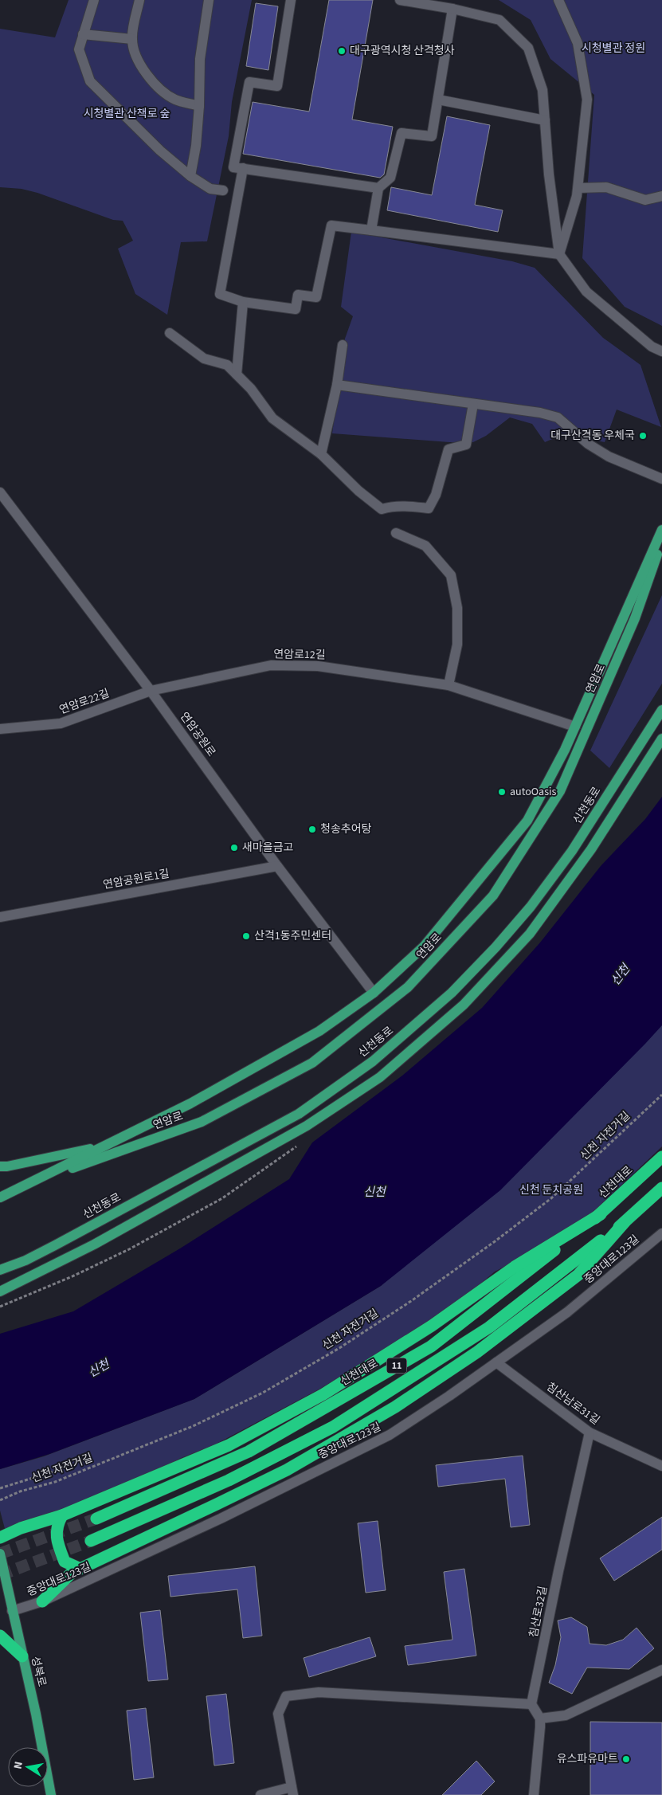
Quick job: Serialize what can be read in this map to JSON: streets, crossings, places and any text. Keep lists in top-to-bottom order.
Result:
{
  "streets": {
    "highway": ["신천대로", "11"],
    "main road": ["연암로", "신천동로", "성북로"],
    "street": [
      "연암로12길",
      "연암로22길",
      "연암공원로",
      "연암공원로1길",
      "중앙대로123길",
      "침산남로31길",
      "침산로32길"
    ],
    "path": ["신천 자전거길"]
  },
  "crossings": [
    ["연암로12길", "연암로"],
    ["연암로12길", "연암로22길"],
    ["연암로12길", "연암공원로"],
    ["연암로", "연암공원로"],
    ["연암로22길", "연암공원로"],
    ["연암공원로", "연암공원로1길"],
    ["중앙대로123길", "침산남로31길"],
    ["중앙대로123길", "성북로"],
    ["침산남로31길", "침산로32길"]
  ],
  "water": ["신천"],
  "parks": ["시청별관 정원", "시청별관 산책로 숲", "신천 둔치공원"],
  "places": [
    "대구광역시청 산격청사",
    "대구산격동 우체국",
    "autoOasis",
    "청송추어탕",
    "새마을금고",
    "산격1동주민센터",
    "유스파유마트"
  ],
  "north": "left"
}
